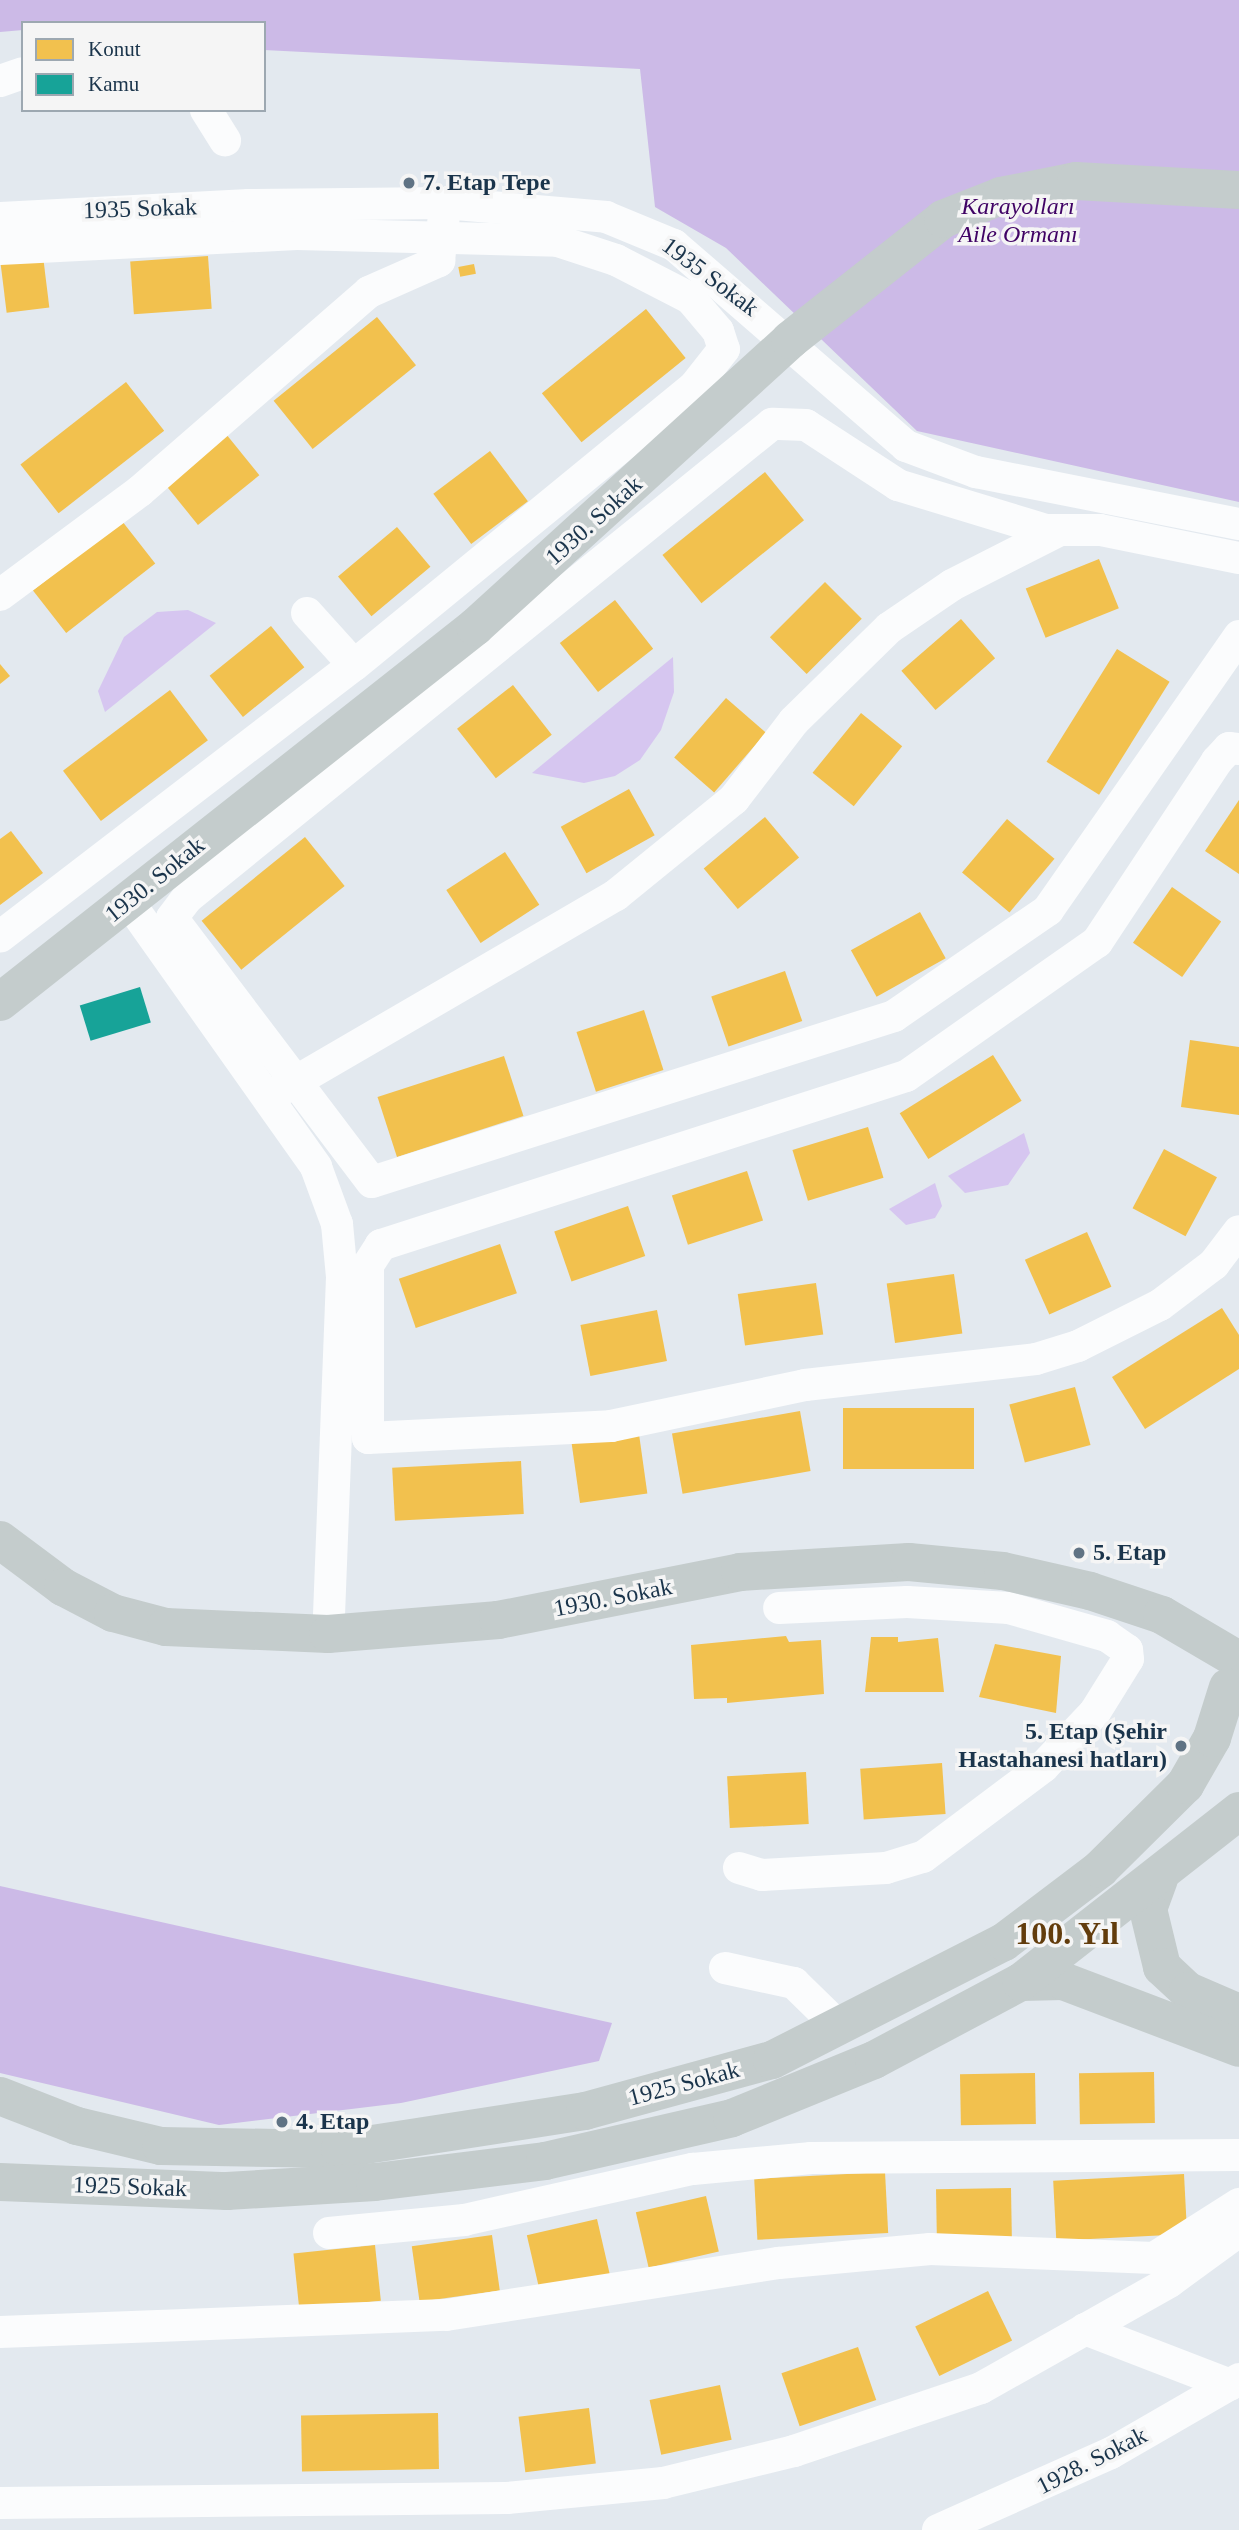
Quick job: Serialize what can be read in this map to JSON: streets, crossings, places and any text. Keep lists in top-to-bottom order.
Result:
{
  "streets": {
    "main road": ["1930. Sokak", "1925 Sokak"],
    "street": ["1935 Sokak", "1928. Sokak"]
  },
  "crossings": [
    ["1935 Sokak", "1930. Sokak"],
    ["1930. Sokak", "1925 Sokak"]
  ],
  "districts": ["100. Yıl"],
  "parks": ["Karayolları Aile Ormanı"],
  "places": [
    "7. Etap Tepe",
    "5. Etap",
    "5. Etap (Şehir Hastahanesi hatları)",
    "4. Etap"
  ],
  "legend": ["Konut", "Kamu"]
}
